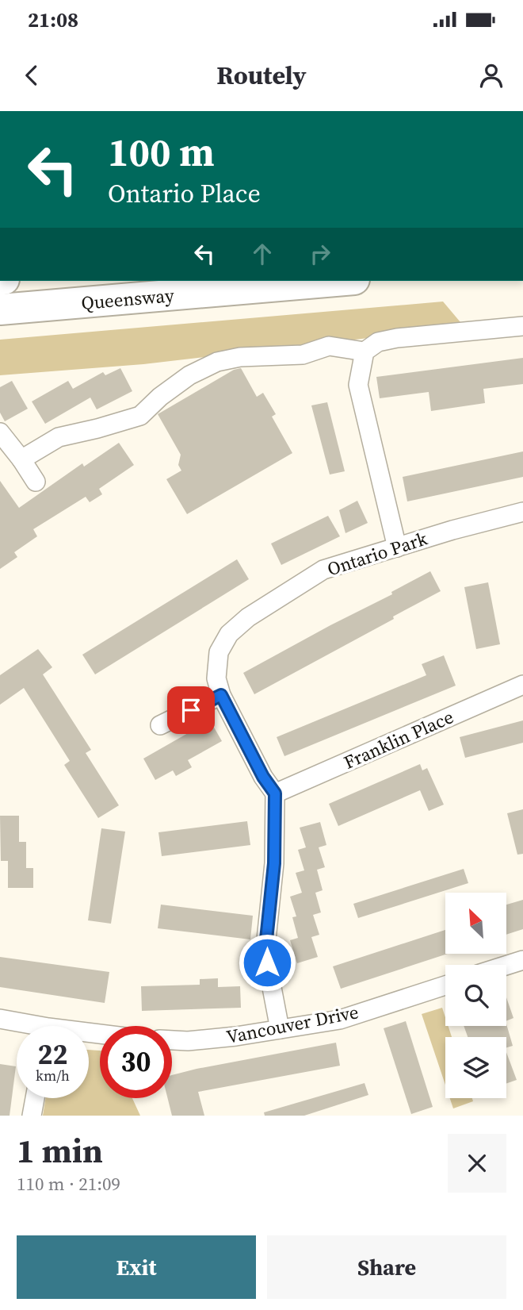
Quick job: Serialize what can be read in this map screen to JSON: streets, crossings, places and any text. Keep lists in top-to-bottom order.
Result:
{
  "streets": {
    "highway": ["Queensway"],
    "street": ["Ontario Park", "Franklin Place", "Vancouver Drive"]
  },
  "crossings": [
    ["Ontario Park", "Franklin Place"]
  ],
  "north": "top left",
  "page": {
    "status": "21:08",
    "header": "Routely",
    "turn": ["100 m", "Ontario Place"],
    "speed": "22 km/h",
    "limit": "30",
    "heading": ["1 min", "110 m · 21:09"],
    "buttons": ["Exit", "Share"]
  }
}
